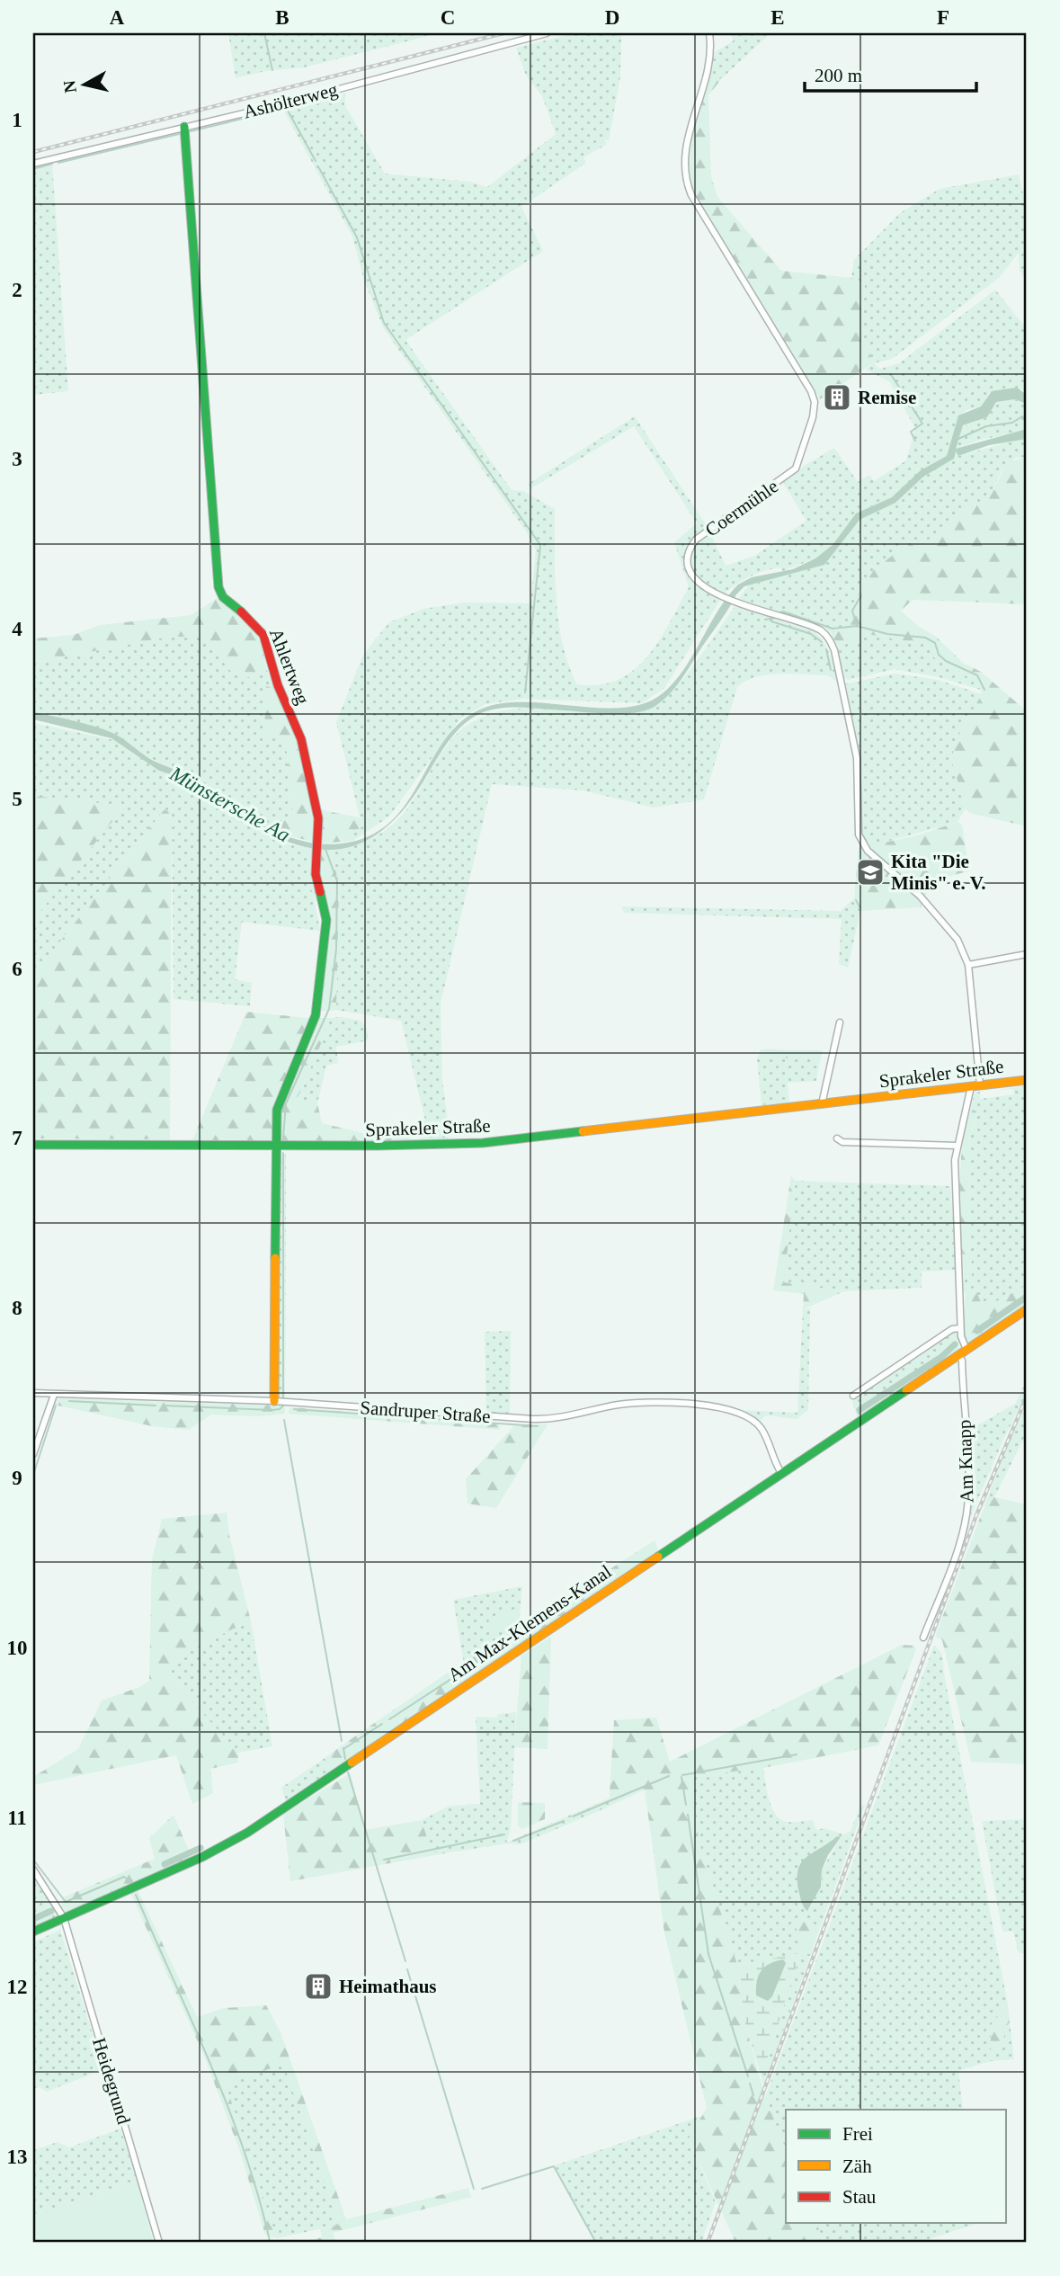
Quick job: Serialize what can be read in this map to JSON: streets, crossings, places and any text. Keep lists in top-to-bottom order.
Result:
{
  "streets": {
    "main road": ["Ahlertweg", "Sprakeler Straße", "Am Max-Klemens-Kanal"],
    "street": [
      "Ashölterweg",
      "Coermühle",
      "Sandruper Straße",
      "Am Knapp",
      "Heidegrund"
    ]
  },
  "crossings": [
    ["Ashölterweg", "Ahlertweg"],
    ["Coermühle", "Sprakeler Straße"],
    ["Coermühle", "Am Knapp"],
    ["Ahlertweg", "Sprakeler Straße"],
    ["Ahlertweg", "Sandruper Straße"],
    ["Sprakeler Straße", "Am Knapp"],
    ["Sandruper Straße", "Am Max-Klemens-Kanal"],
    ["Am Knapp", "Am Max-Klemens-Kanal"],
    ["Am Max-Klemens-Kanal", "Heidegrund"]
  ],
  "water": ["Münstersche Aa"],
  "places": {
    "building": ["Remise", "Heimathaus"],
    "school or university": ["Kita \"Die Minis\" e. V."]
  },
  "legend": ["Frei", "Zäh", "Stau"],
  "scale_bar": "200 m",
  "north": "left",
  "grid": {
    "columns": [
      "A",
      "B",
      "C",
      "D",
      "E",
      "F"
    ],
    "rows": [
      "1",
      "2",
      "3",
      "4",
      "5",
      "6",
      "7",
      "8",
      "9",
      "10",
      "11",
      "12",
      "13"
    ]
  }
}
